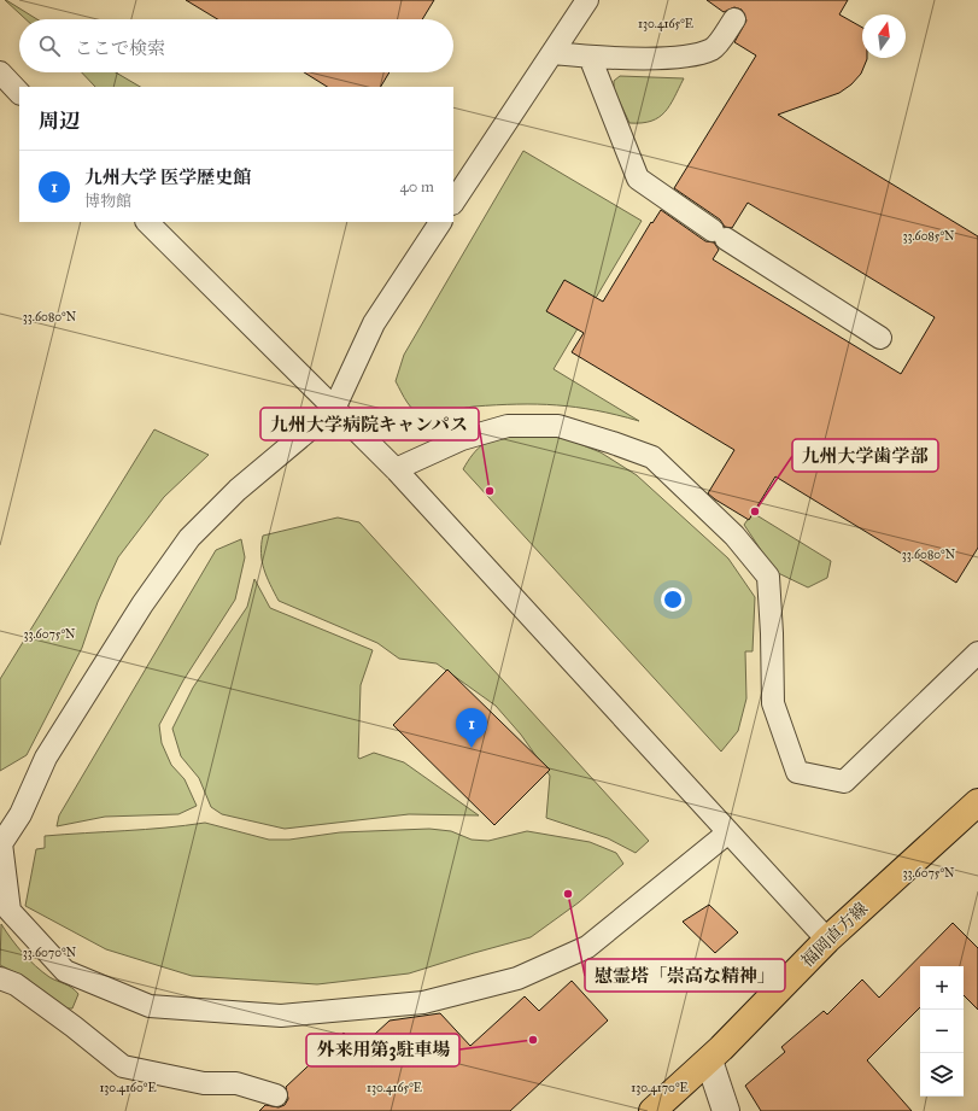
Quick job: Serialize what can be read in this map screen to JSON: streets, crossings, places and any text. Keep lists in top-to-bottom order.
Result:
{
  "streets": {
    "main road": ["福岡直方線"]
  },
  "places": [
    "九州大学病院キャンパス",
    "九州大学歯学部",
    "慰霊塔「崇高な精神」",
    "外来用第3駐車場"
  ],
  "north": "top",
  "page": {
    "search": "ここで検索",
    "heading": "周辺",
    "list": [
      {
        "mark": "1",
        "name": "九州大学 医学歴史館",
        "note": "博物館",
        "value": "40 m"
      }
    ],
    "pins": "1",
    "map_buttons": ["+", "−"]
  },
  "coordinates": [
    "130.4165°E",
    "33.6085°N",
    "33.6080°N",
    "33.6075°N",
    "33.6070°N",
    "130.4160°E",
    "130.4170°E"
  ]
}
